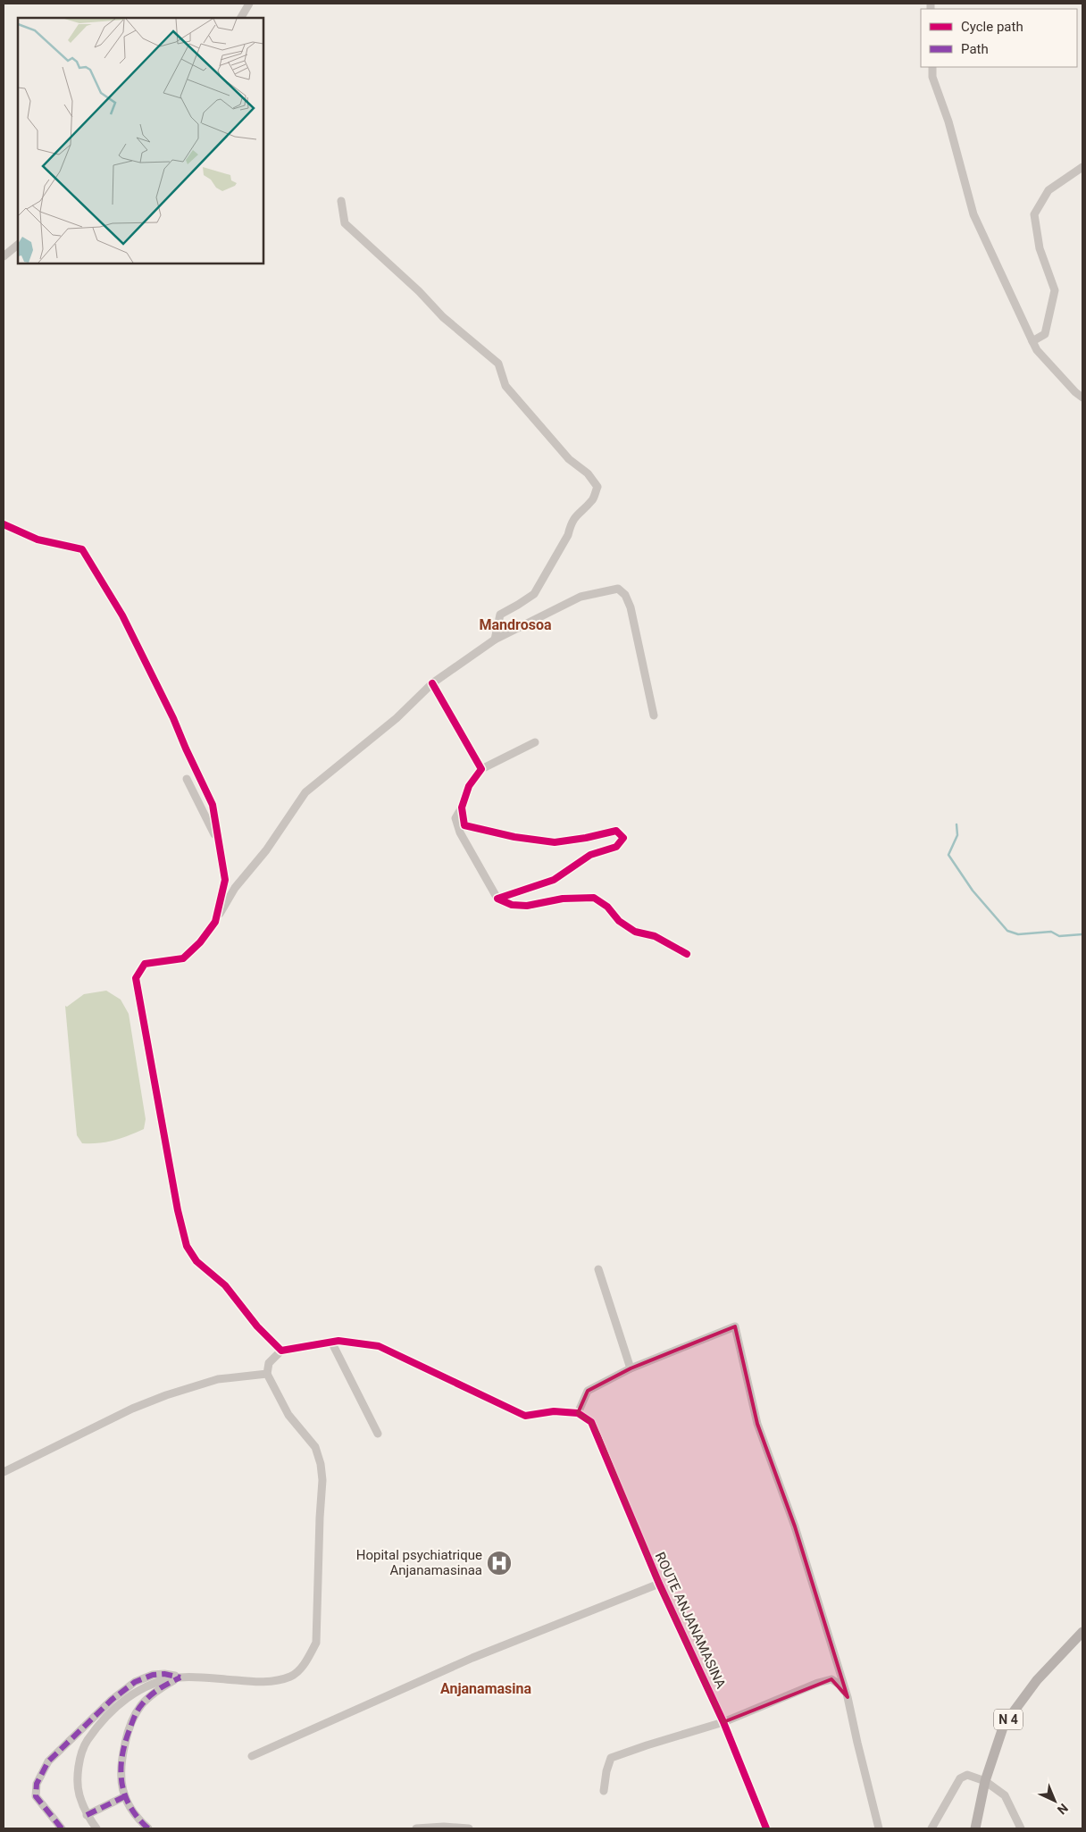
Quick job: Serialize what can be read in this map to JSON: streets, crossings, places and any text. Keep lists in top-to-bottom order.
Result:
{
  "streets": {
    "main road": ["N 4"],
    "street": ["ROUTE ANJANAMASINA"]
  },
  "districts": ["Mandrosoa", "Anjanamasina"],
  "places": {
    "hospital": ["Hopital psychiatrique Anjanamasinaa"]
  },
  "legend": ["Cycle path", "Path"],
  "north": "bottom right"
}
